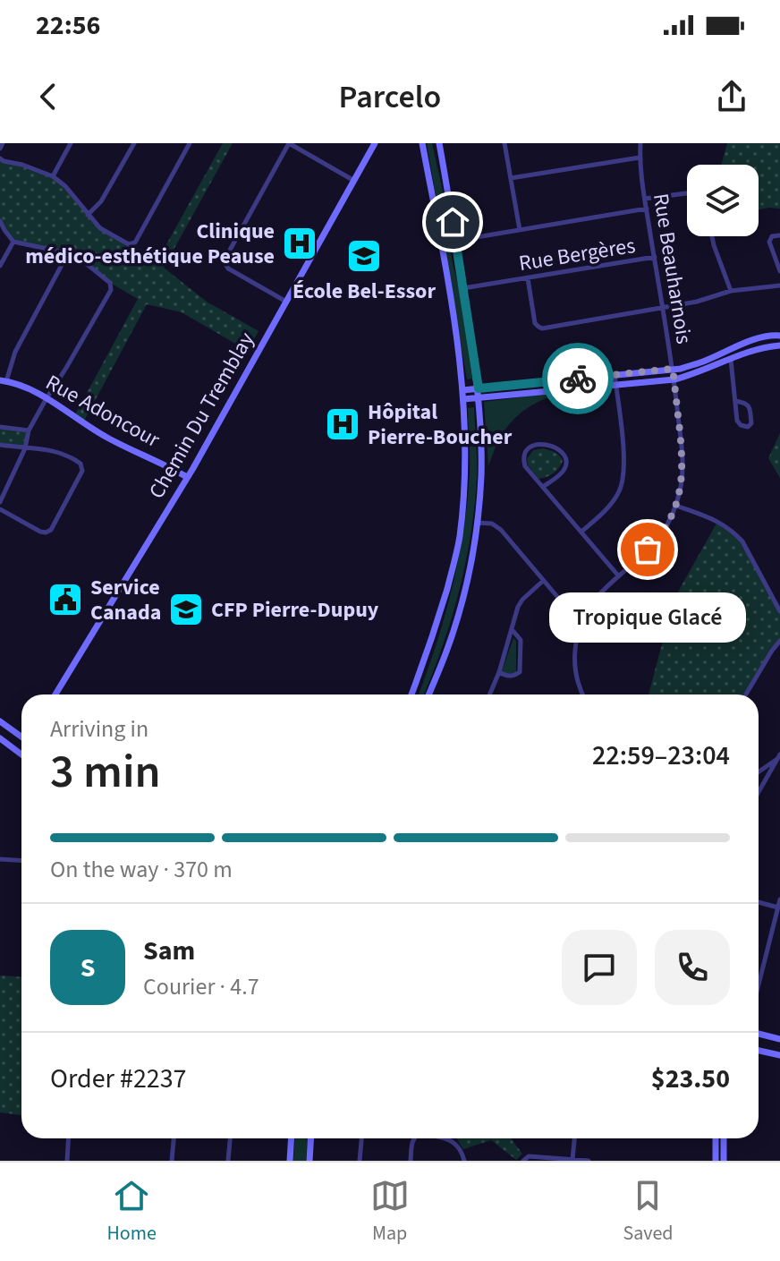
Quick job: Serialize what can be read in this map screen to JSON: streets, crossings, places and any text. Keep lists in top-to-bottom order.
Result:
{
  "streets": {
    "street": [
      "Rue Bergères",
      "Rue Beauharnois",
      "Rue Adoncour",
      "Chemin Du Tremblay"
    ]
  },
  "crossings": [
    ["Rue Bergères", "Rue Beauharnois"],
    ["Rue Adoncour", "Chemin Du Tremblay"]
  ],
  "places": {
    "hospital": ["Clinique médico-esthétique Peause", "Hôpital Pierre-Boucher"],
    "school or university": ["École Bel-Essor", "CFP Pierre-Dupuy"],
    "other": ["Tropique Glacé"],
    "public building": ["Service Canada"]
  },
  "page": {
    "status": "22:56",
    "header": "Parcelo",
    "bubble": "Tropique Glacé",
    "heading": ["3 min", "Arriving in", "22:59–23:04"],
    "panel": [
      "Sam",
      "Courier · 4.7",
      "Order #2237",
      "$23.50"
    ],
    "bar": "On the way · 370 m",
    "round": "S",
    "tabs": ["Home", "Map", "Saved"]
  }
}
